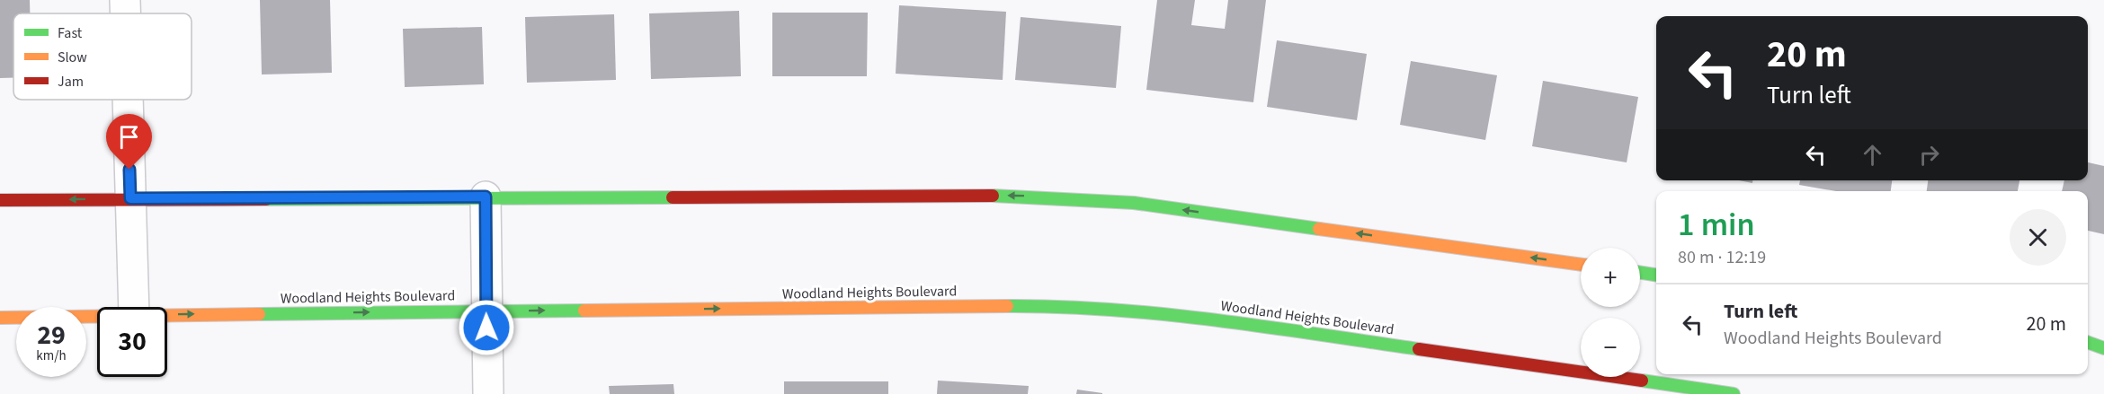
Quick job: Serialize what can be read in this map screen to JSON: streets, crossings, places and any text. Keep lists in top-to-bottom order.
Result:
{
  "streets": {
    "street": ["Woodland Heights Boulevard"]
  },
  "legend": ["Fast", "Slow", "Jam"],
  "page": {
    "turn": ["20 m", "Turn left"],
    "heading": ["1 min", "80 m · 12:19"],
    "map_buttons": ["+", "−"],
    "list": [
      {
        "name": "Turn left",
        "note": "Woodland Heights Boulevard",
        "value": "20 m"
      }
    ],
    "speed": "29 km/h",
    "limit": "30"
  }
}
